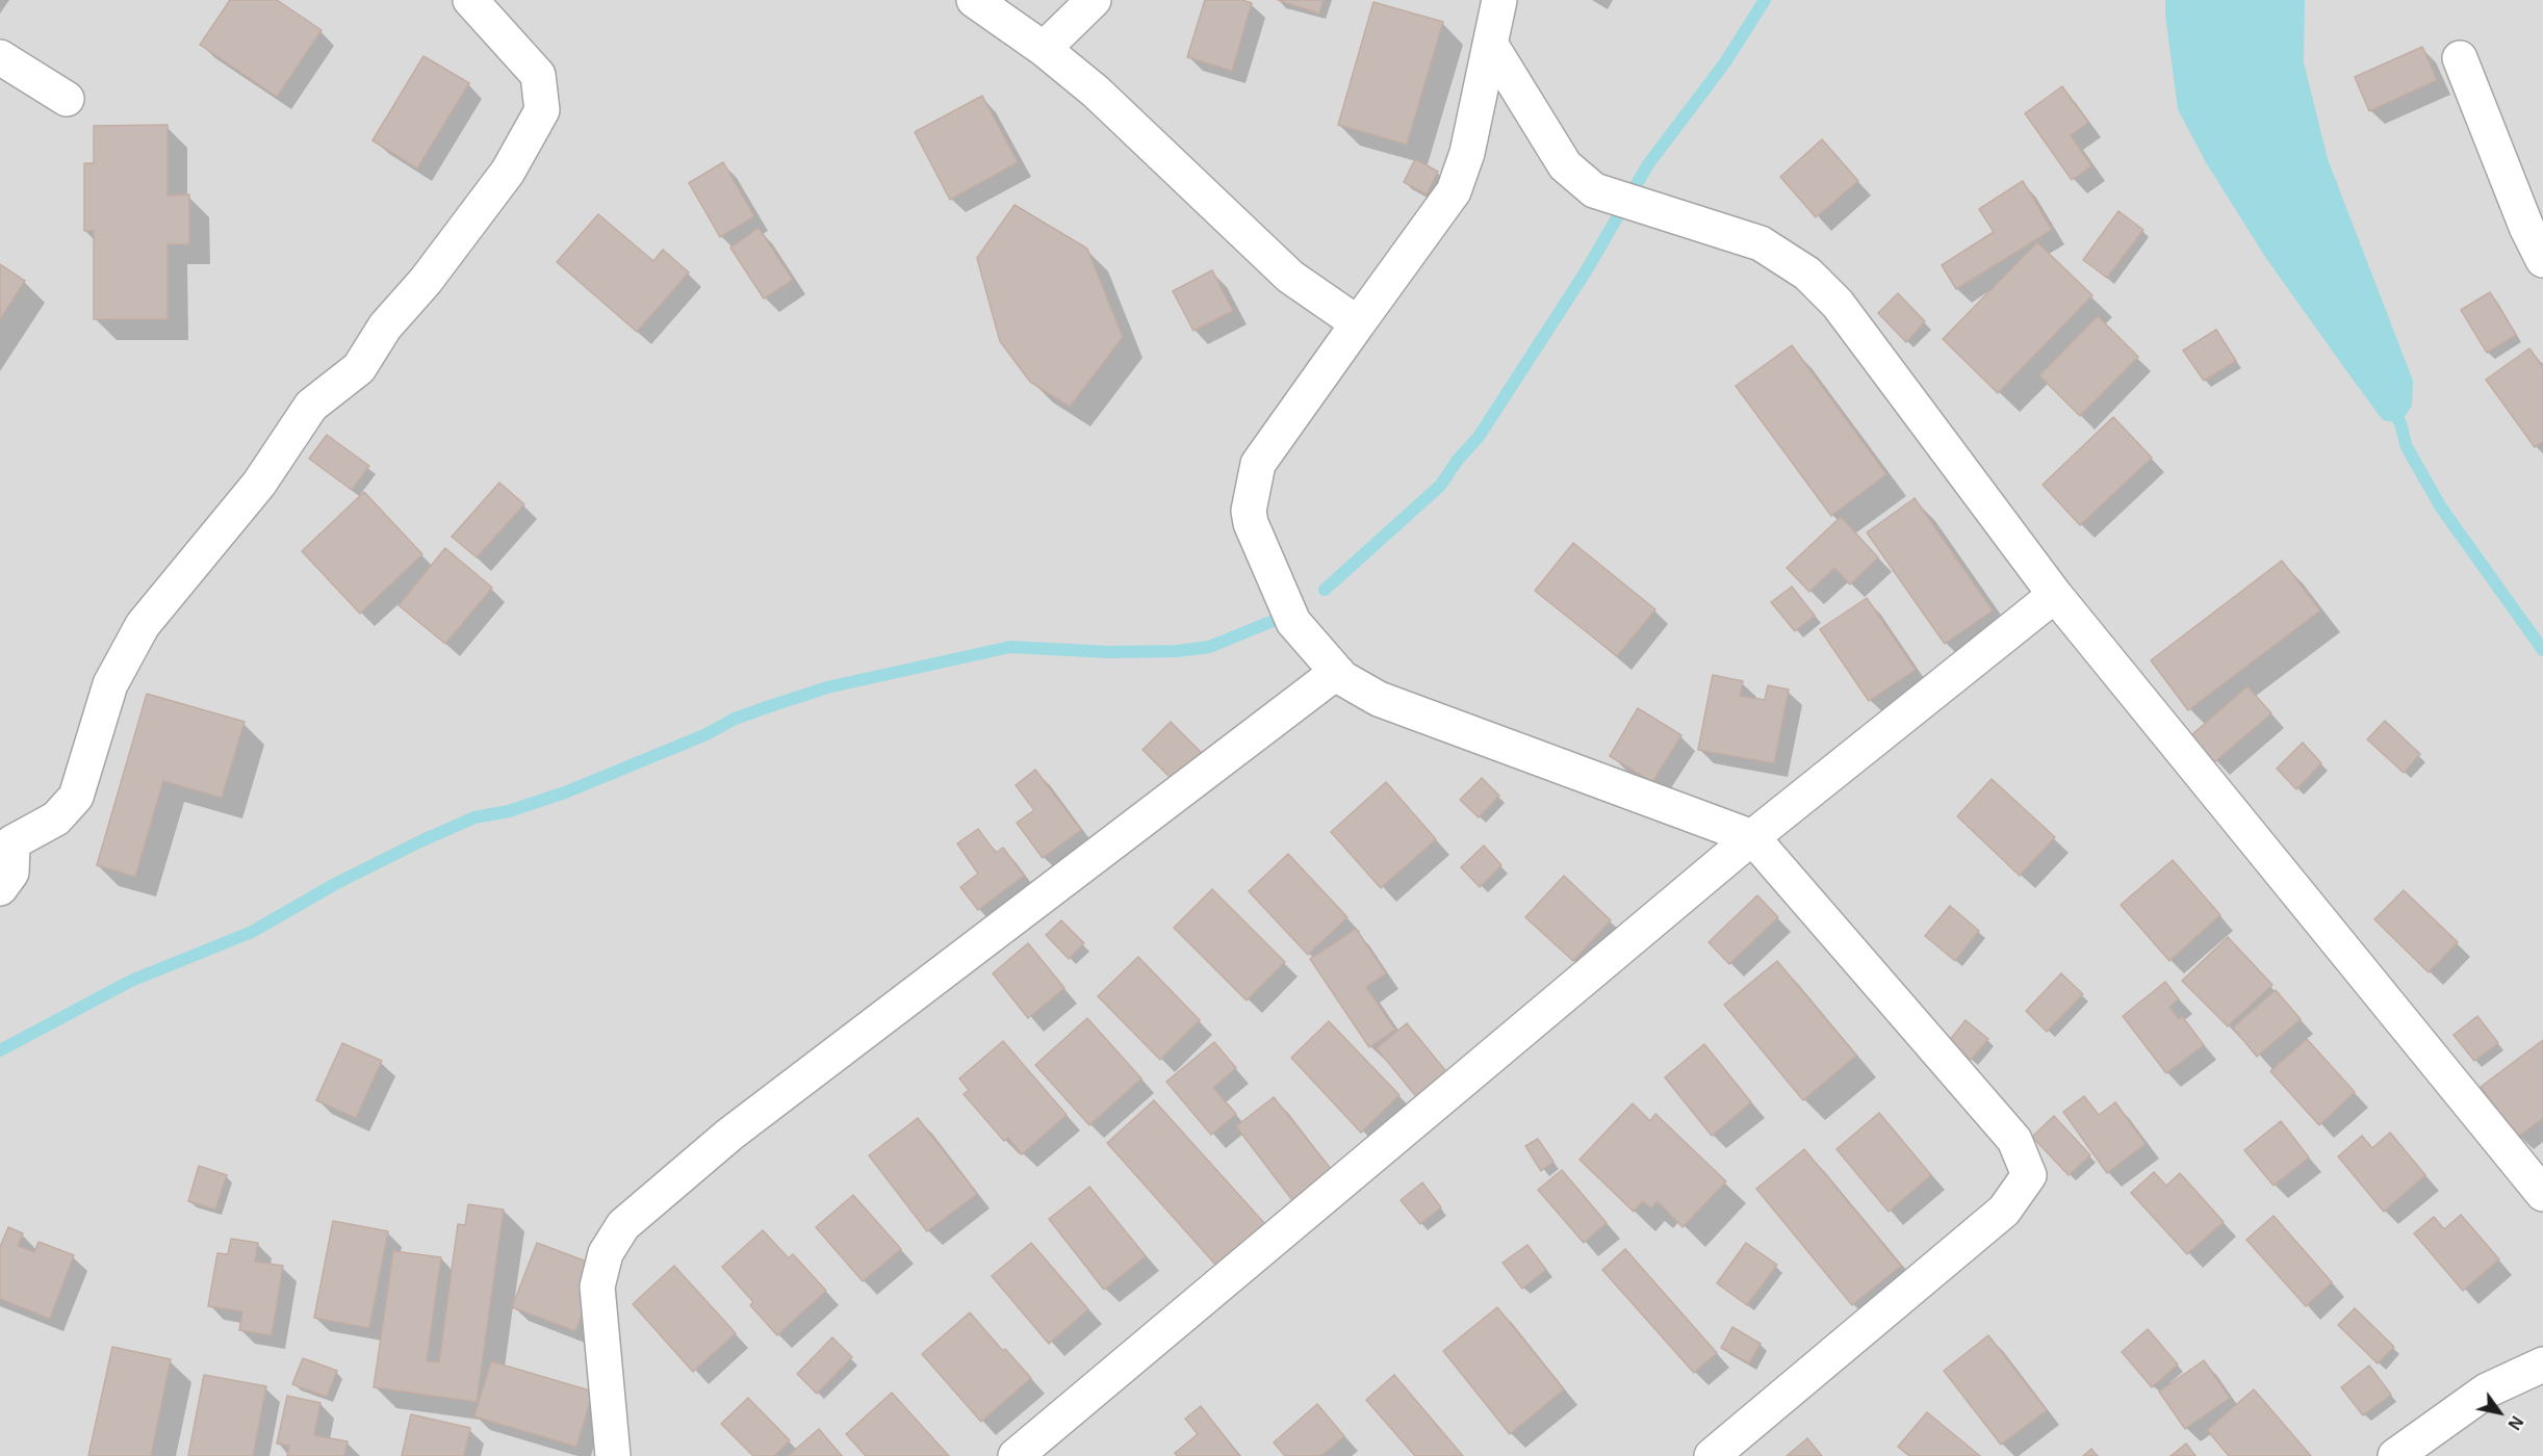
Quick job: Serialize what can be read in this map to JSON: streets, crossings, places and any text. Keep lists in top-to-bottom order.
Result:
{
  "north": "bottom right"
}
